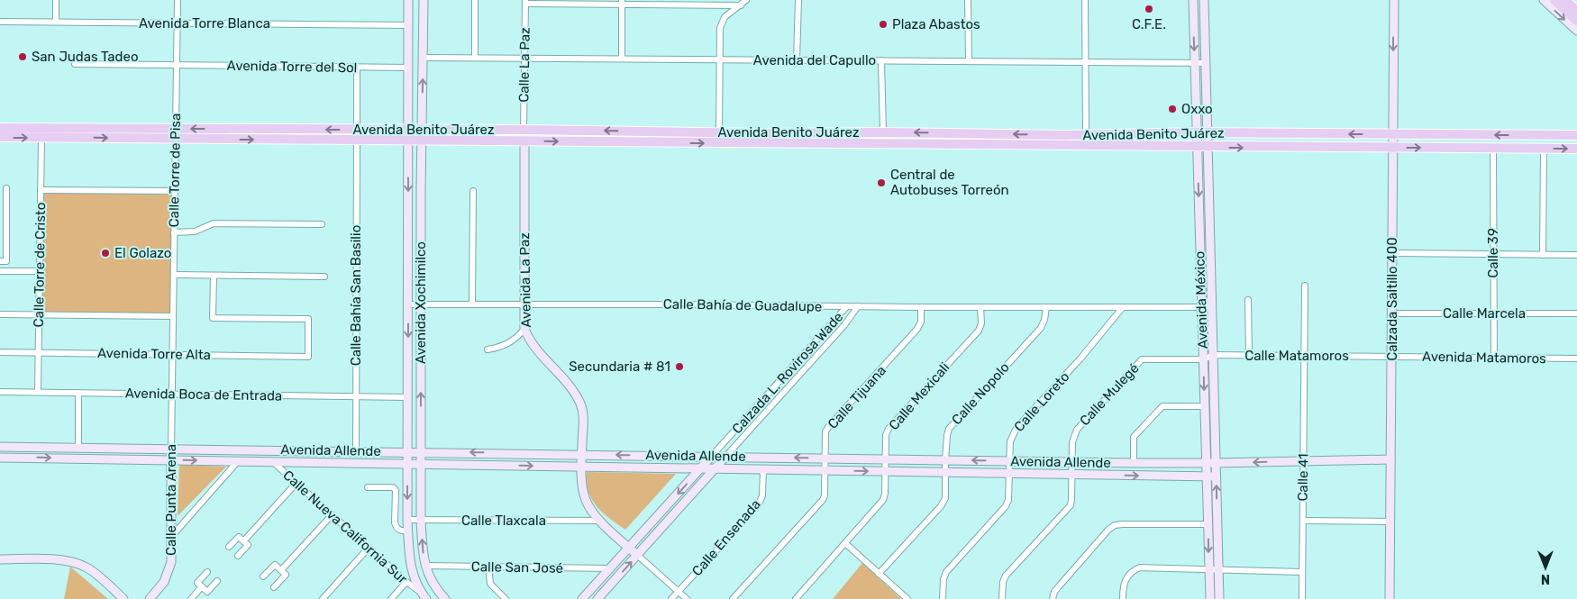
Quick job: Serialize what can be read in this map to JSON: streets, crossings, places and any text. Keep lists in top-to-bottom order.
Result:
{
  "streets": {
    "main road": ["Avenida Benito Juárez"],
    "street": [
      "Avenida Torre Blanca",
      "Avenida del Capullo",
      "Calle La Paz",
      "Avenida Torre del Sol",
      "Calle Torre de Pisa",
      "Calle 39",
      "Calle Torre de Cristo",
      "Avenida La Paz",
      "Calle Bahía San Basilio",
      "Calzada Saltillo 400",
      "Avenida México",
      "Avenida Xochimilco",
      "Calle Bahía de Guadalupe",
      "Calle Marcela",
      "Avenida Torre Alta",
      "Calle Matamoros",
      "Avenida Matamoros",
      "Calzada L. Rovirosa Wade",
      "Calle Nopolo",
      "Avenida Boca de Entrada",
      "Calle Mulegé",
      "Calle Mexicali",
      "Calle Tijuana",
      "Calle Loreto",
      "Avenida Allende",
      "Calle 41",
      "Calle Punta Arena",
      "Calle Tlaxcala",
      "Calle Nueva California Sur",
      "Calle Ensenada",
      "Calle San José"
    ]
  },
  "crossings": [
    ["Avenida Torre Blanca", "Calle Torre de Pisa"],
    ["Avenida Torre Blanca", "Avenida Xochimilco"],
    ["Avenida del Capullo", "Calle La Paz"],
    ["Avenida del Capullo", "Avenida México"],
    ["Avenida del Capullo", "Avenida Xochimilco"],
    ["Calle La Paz", "Avenida Benito Juárez"],
    ["Avenida Torre del Sol", "Calle Torre de Pisa"],
    ["Avenida Torre del Sol", "Avenida Xochimilco"],
    ["Avenida Benito Juárez", "Calle Torre de Pisa"],
    ["Avenida Benito Juárez", "Calle 39"],
    ["Avenida Benito Juárez", "Calle Torre de Cristo"],
    ["Avenida Benito Juárez", "Avenida La Paz"],
    ["Avenida Benito Juárez", "Calle Bahía San Basilio"],
    ["Avenida Benito Juárez", "Calzada Saltillo 400"],
    ["Avenida Benito Juárez", "Avenida México"],
    ["Avenida Benito Juárez", "Avenida Xochimilco"],
    ["Calle Torre de Pisa", "Avenida Torre Alta"],
    ["Calle Torre de Pisa", "Avenida Boca de Entrada"],
    ["Calle Torre de Pisa", "Calle Punta Arena"],
    ["Calle 39", "Calle Marcela"],
    ["Calle 39", "Avenida Matamoros"],
    ["Calle Torre de Cristo", "Avenida Torre Alta"],
    ["Calle Torre de Cristo", "Avenida Boca de Entrada"],
    ["Avenida La Paz", "Calle Bahía de Guadalupe"],
    ["Avenida La Paz", "Calzada L. Rovirosa Wade"],
    ["Avenida La Paz", "Avenida Allende"],
    ["Avenida La Paz", "Calle Tlaxcala"],
    ["Avenida La Paz", "Calle Ensenada"],
    ["Calle Bahía San Basilio", "Avenida Boca de Entrada"],
    ["Calle Bahía San Basilio", "Avenida Allende"],
    ["Calzada Saltillo 400", "Calle Marcela"],
    ["Calzada Saltillo 400", "Calle Matamoros"],
    ["Calzada Saltillo 400", "Avenida Matamoros"],
    ["Calzada Saltillo 400", "Avenida Allende"],
    ["Avenida México", "Calle Bahía de Guadalupe"],
    ["Avenida México", "Calle Matamoros"],
    ["Avenida México", "Calle Mulegé"],
    ["Avenida México", "Avenida Allende"],
    ["Avenida Xochimilco", "Calle Bahía de Guadalupe"],
    ["Avenida Xochimilco", "Avenida Boca de Entrada"],
    ["Avenida Xochimilco", "Avenida Allende"],
    ["Avenida Xochimilco", "Calle Tlaxcala"],
    ["Avenida Xochimilco", "Calle Nueva California Sur"],
    ["Avenida Xochimilco", "Calle San José"],
    ["Calle Bahía de Guadalupe", "Calzada L. Rovirosa Wade"],
    ["Calle Bahía de Guadalupe", "Calle Nopolo"],
    ["Calle Bahía de Guadalupe", "Calle Mexicali"],
    ["Calle Bahía de Guadalupe", "Calle Tijuana"],
    ["Calle Bahía de Guadalupe", "Calle Loreto"],
    ["Calle Matamoros", "Avenida Matamoros"],
    ["Calle Matamoros", "Calle Mulegé"],
    ["Calle Matamoros", "Calle 41"],
    ["Calzada L. Rovirosa Wade", "Avenida Allende"],
    ["Calzada L. Rovirosa Wade", "Calle San José"],
    ["Calle Nopolo", "Avenida Allende"],
    ["Avenida Boca de Entrada", "Calle Punta Arena"],
    ["Calle Mulegé", "Avenida Allende"],
    ["Calle Mexicali", "Avenida Allende"],
    ["Calle Tijuana", "Avenida Allende"],
    ["Calle Loreto", "Avenida Allende"],
    ["Avenida Allende", "Calle 41"],
    ["Avenida Allende", "Calle Punta Arena"],
    ["Avenida Allende", "Calle Nueva California Sur"],
    ["Avenida Allende", "Calle Ensenada"]
  ],
  "places": [
    "C.F.E.",
    "Plaza Abastos",
    "San Judas Tadeo",
    "Oxxo",
    "Central de Autobuses Torreón",
    "El Golazo",
    "Secundaria # 81"
  ],
  "north": "bottom"
}
